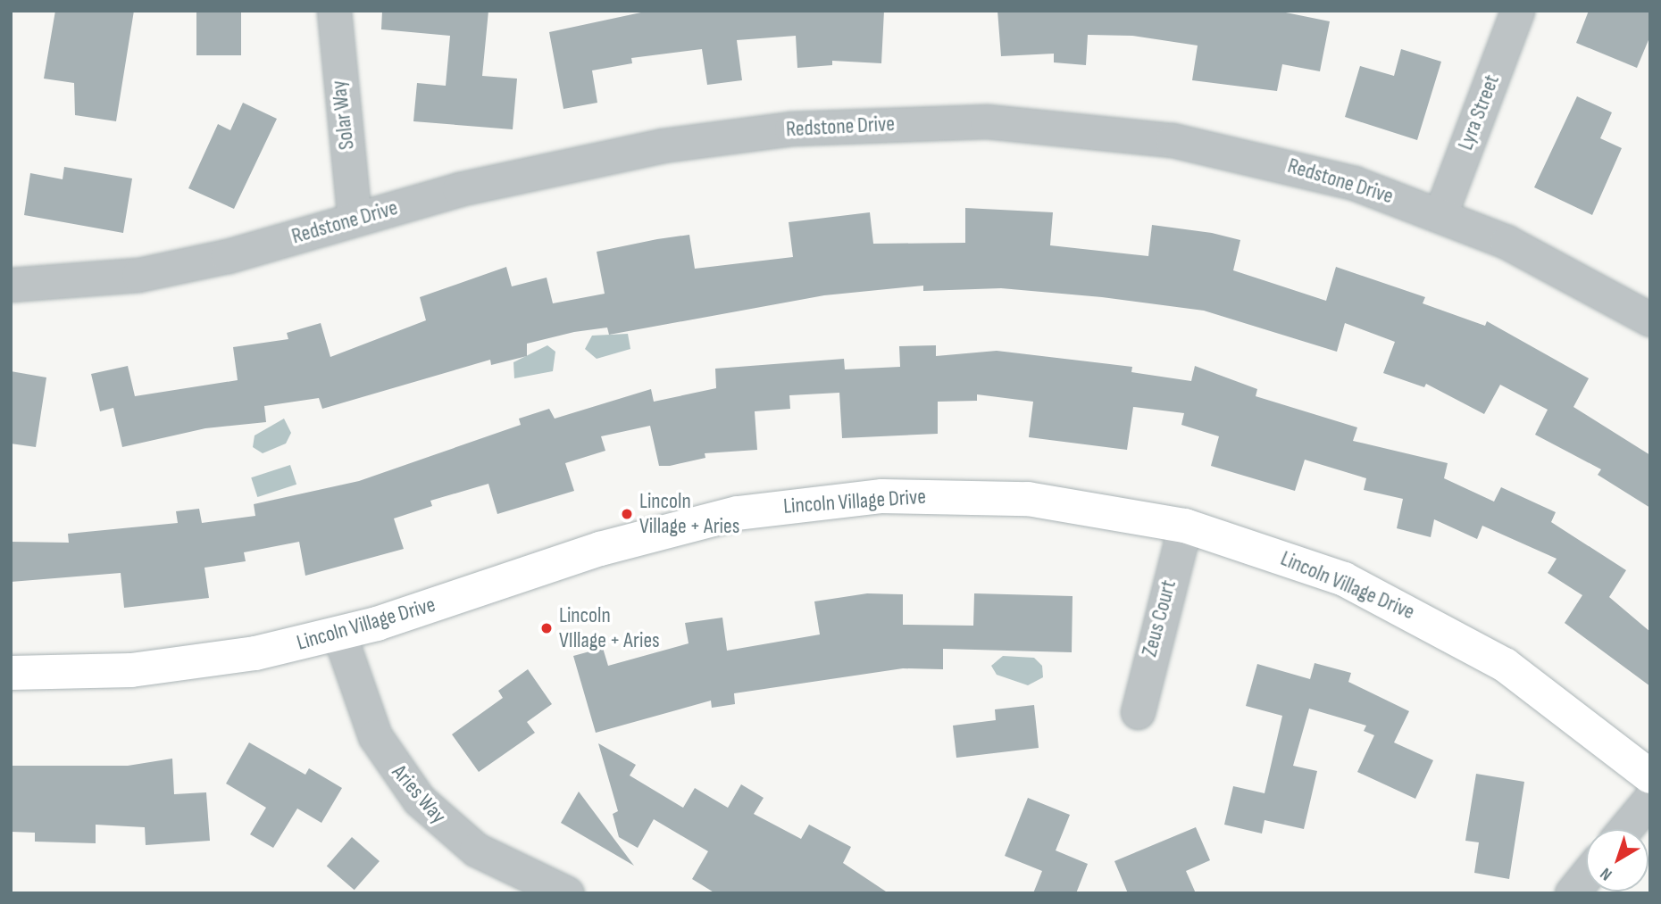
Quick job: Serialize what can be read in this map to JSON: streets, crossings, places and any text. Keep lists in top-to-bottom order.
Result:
{
  "streets": {
    "street": [
      "Lyra Street",
      "Solar Way",
      "Redstone Drive",
      "Lincoln Village Drive",
      "Zeus Court",
      "Aries Way"
    ]
  },
  "crossings": [
    ["Lyra Street", "Redstone Drive"],
    ["Solar Way", "Redstone Drive"],
    ["Lincoln Village Drive", "Zeus Court"],
    ["Lincoln Village Drive", "Aries Way"]
  ],
  "places": ["Lincoln Village + Aries", "Lincoln VIllage + Aries"],
  "north": "bottom left"
}
